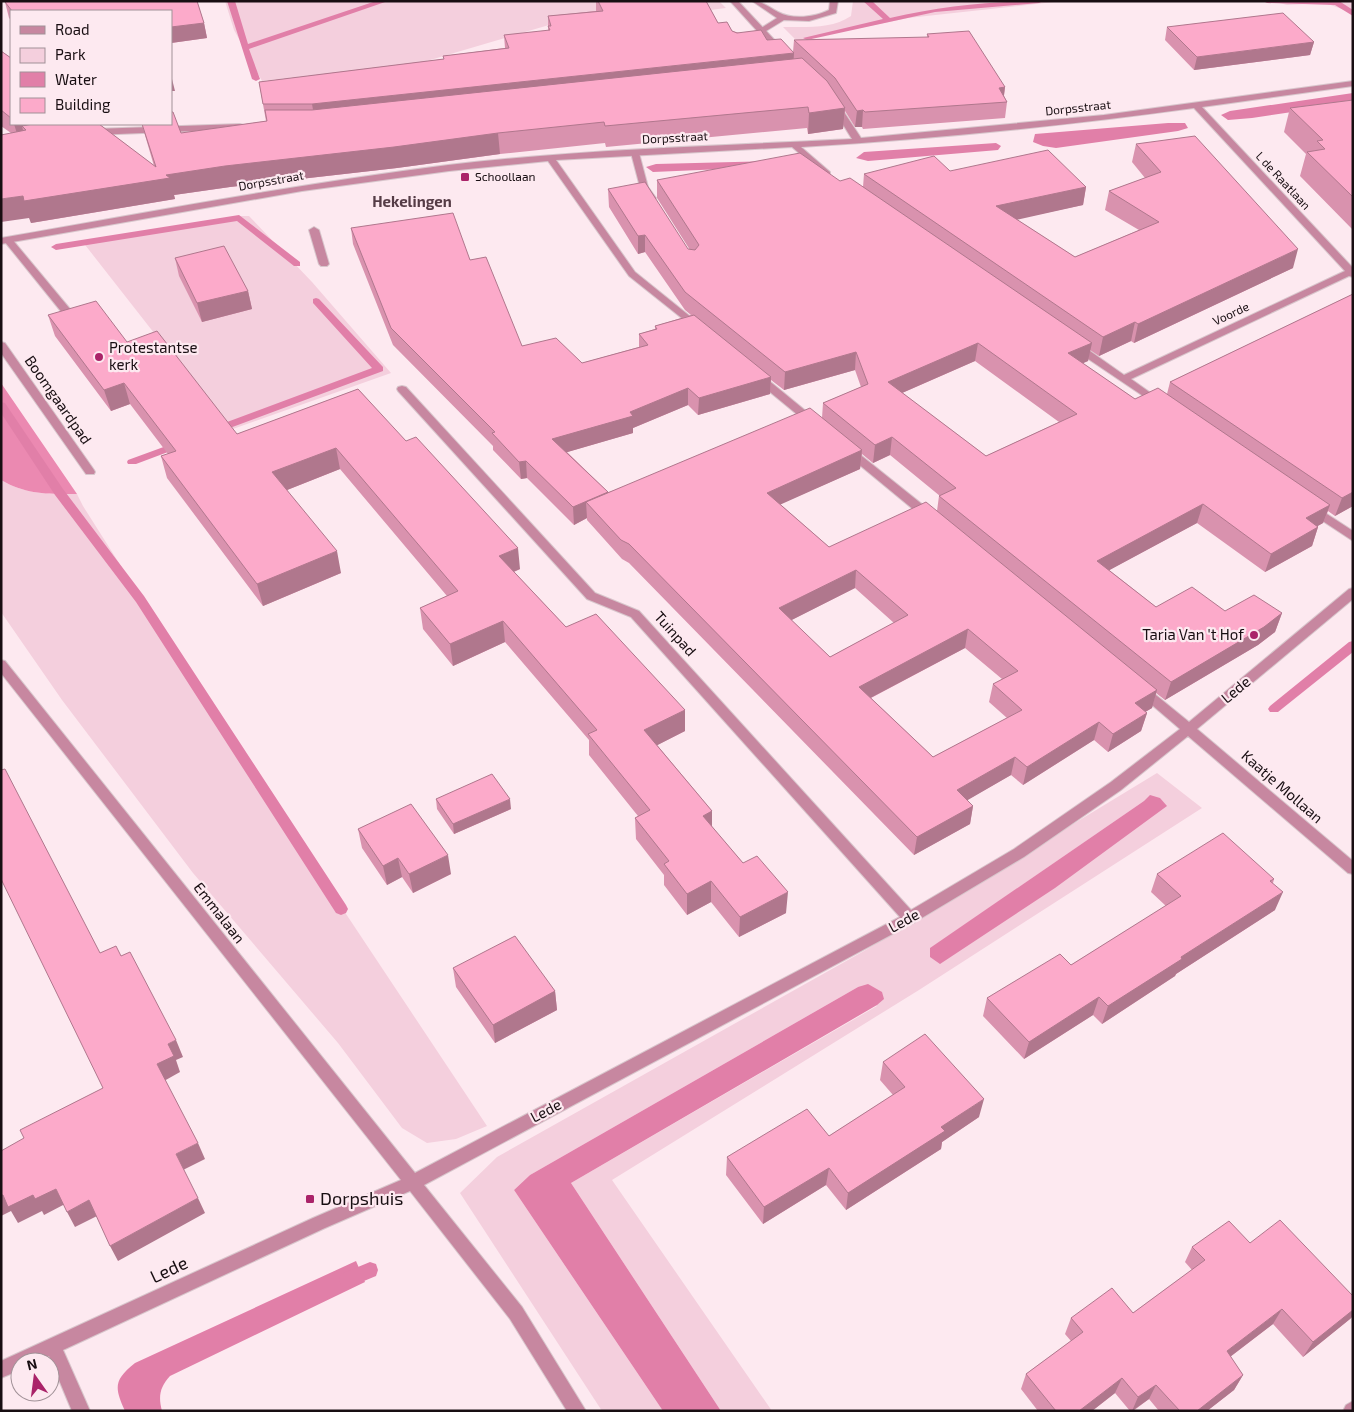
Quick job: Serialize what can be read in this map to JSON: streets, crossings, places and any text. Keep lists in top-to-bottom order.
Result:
{
  "streets": {
    "street": [
      "Dorpsstraat",
      "L de Raatlaan",
      "Voorde",
      "Boomgaardpad",
      "Tuinpad",
      "Lede",
      "Kaatje Mollaan",
      "Emmalaan"
    ]
  },
  "crossings": [
    ["Dorpsstraat", "L de Raatlaan"],
    ["L de Raatlaan", "Voorde"],
    ["Tuinpad", "Lede"],
    ["Lede", "Kaatje Mollaan"],
    ["Lede", "Emmalaan"]
  ],
  "districts": ["Hekelingen"],
  "places": {
    "transit": ["Schoollaan", "Dorpshuis"],
    "other": ["Protestantse kerk", "Taria Van 't Hof"]
  },
  "legend": [
    "Road",
    "Park",
    "Water",
    "Building"
  ],
  "north": "top"
}
